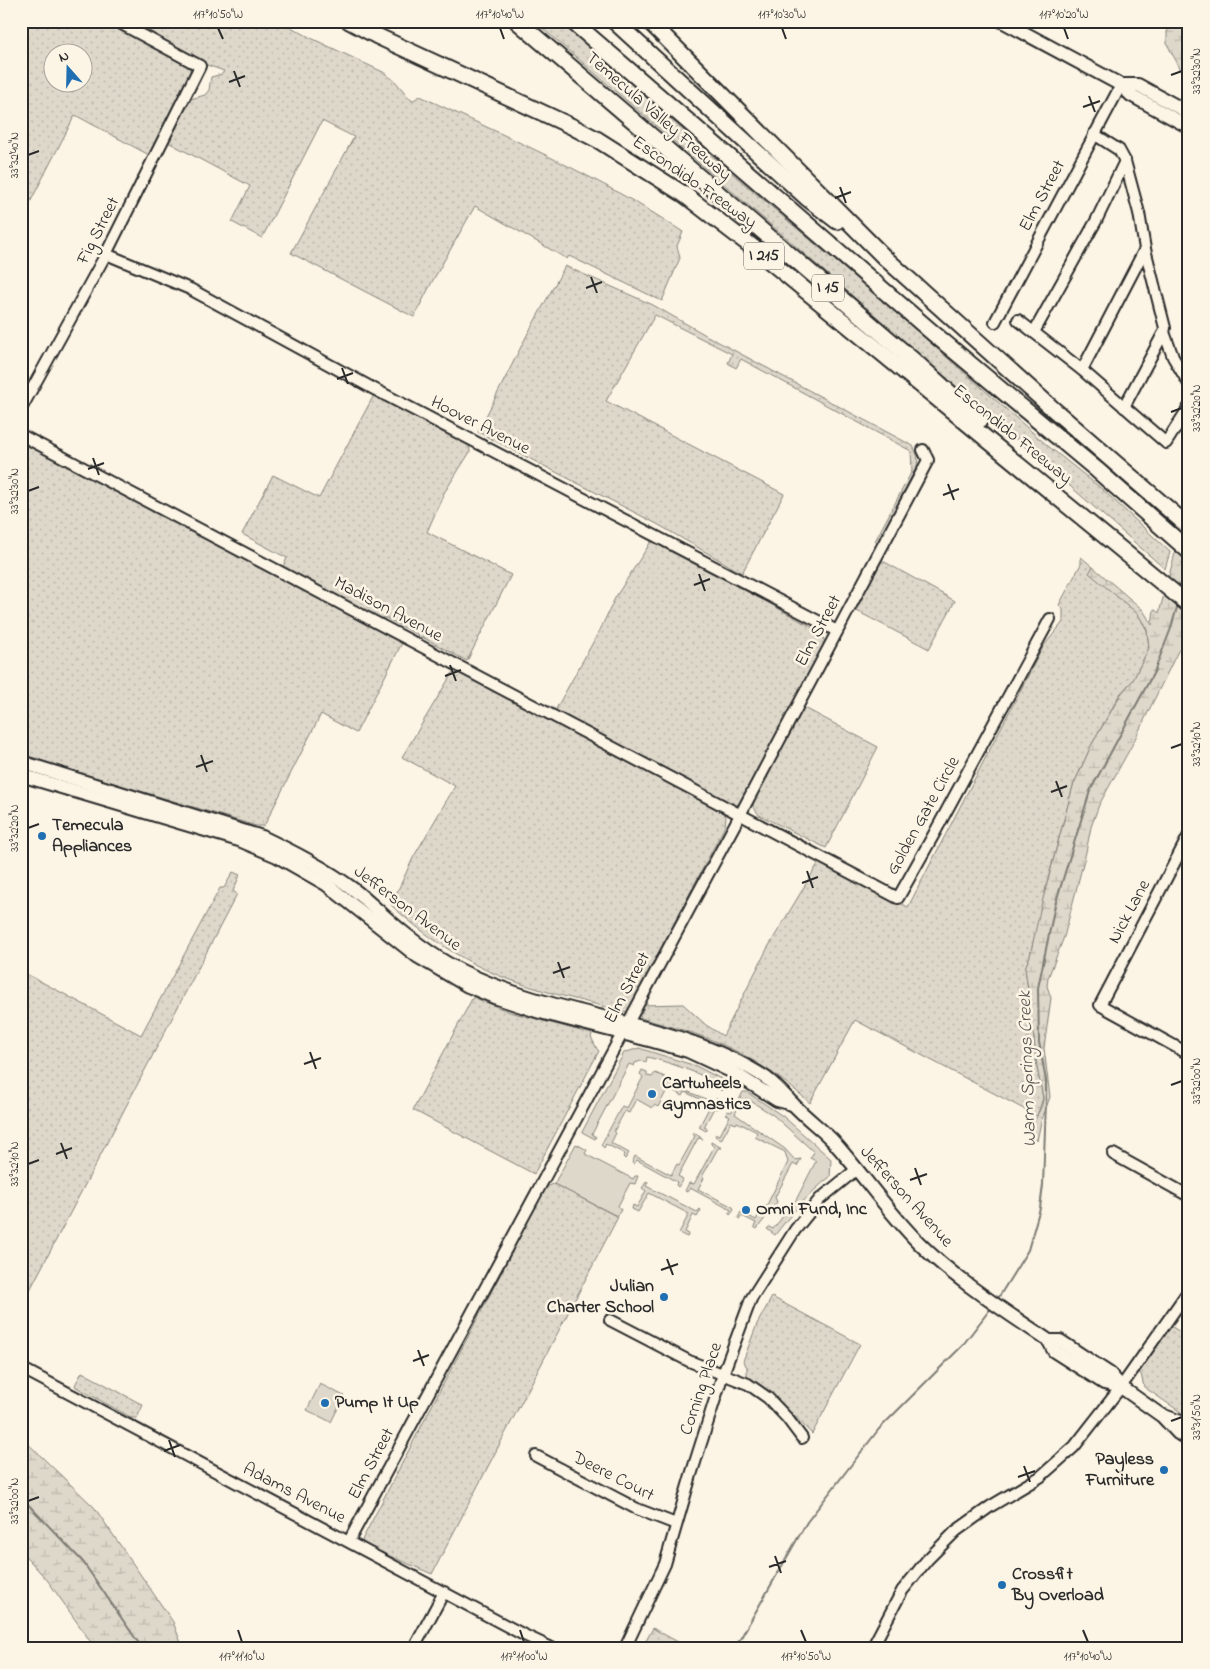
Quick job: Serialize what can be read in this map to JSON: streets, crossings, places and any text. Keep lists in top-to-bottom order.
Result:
{
  "streets": {
    "highway": [
      "Temecula Valley Freeway",
      "Escondido Freeway",
      "I 215",
      "I 15"
    ],
    "main road": ["Jefferson Avenue"],
    "street": [
      "Elm Street",
      "Fig Street",
      "Hoover Avenue",
      "Madison Avenue",
      "Golden Gate Circle",
      "Nick Lane",
      "Corning Place",
      "Deere Court",
      "Adams Avenue"
    ]
  },
  "crossings": [
    ["Temecula Valley Freeway", "Escondido Freeway"],
    ["Elm Street", "Hoover Avenue"],
    ["Elm Street", "Madison Avenue"],
    ["Elm Street", "Golden Gate Circle"],
    ["Elm Street", "Jefferson Avenue"],
    ["Elm Street", "Adams Avenue"],
    ["Fig Street", "Hoover Avenue"],
    ["Madison Avenue", "Golden Gate Circle"],
    ["Jefferson Avenue", "Corning Place"],
    ["Corning Place", "Deere Court"]
  ],
  "water": ["Warm Springs Creek"],
  "places": [
    "Temecula Appliances",
    "Cartwheels Gymnastics",
    "Omni Fund, Inc",
    "Julian Charter School",
    "Pump It Up",
    "Payless Furniture",
    "Crossfit By Overload"
  ],
  "north": "top",
  "coordinates": [
    "117°10'50\"W",
    "117°10'40\"W",
    "117°10'30\"W",
    "117°10'20\"W",
    "33°32'30\"N",
    "33°32'40\"N",
    "33°32'20\"N",
    "33°32'10\"N",
    "33°32'00\"N",
    "33°31'50\"N",
    "117°11'10\"W",
    "117°11'00\"W"
  ]
}
